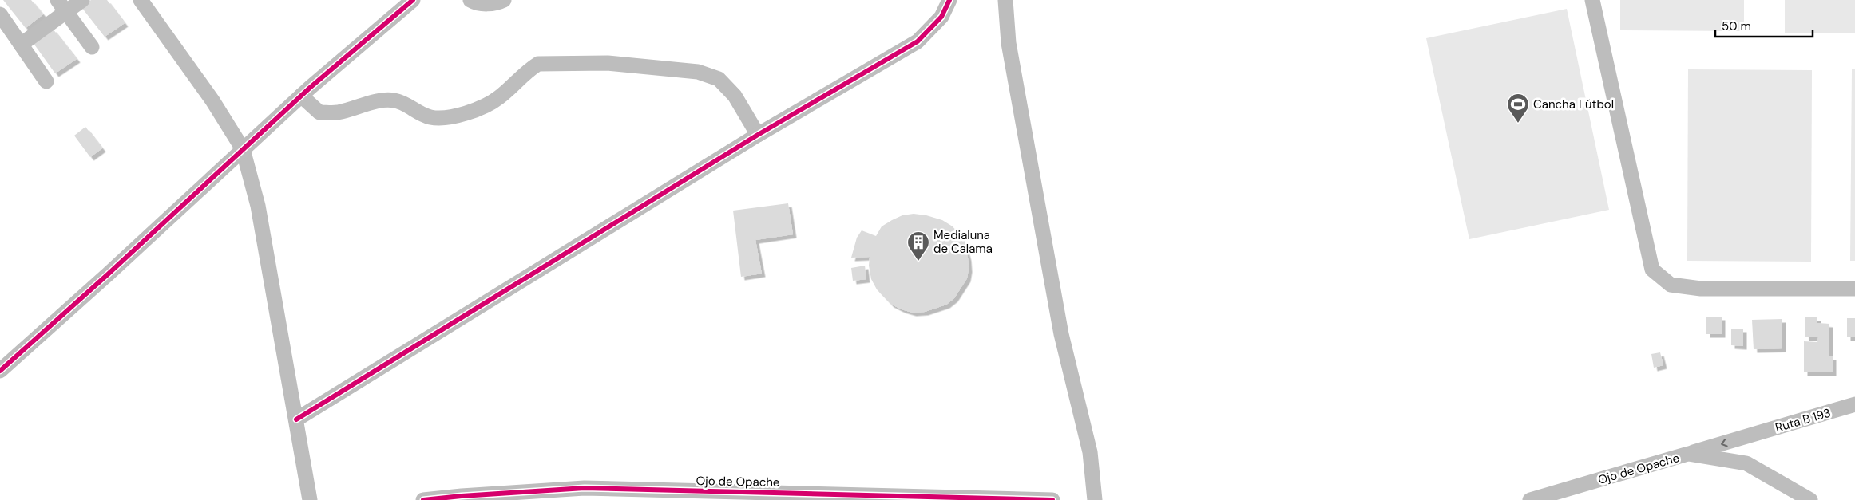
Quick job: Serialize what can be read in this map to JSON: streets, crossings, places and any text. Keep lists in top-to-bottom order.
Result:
{
  "streets": {
    "street": ["Ruta B 193", "Ojo de Opache"]
  },
  "crossings": [
    ["Ruta B 193", "Ojo de Opache"]
  ],
  "one_way": ["Ruta B 193"],
  "places": {
    "sports": ["Cancha Fútbol"],
    "building": ["Medialuna de Calama"]
  },
  "scale_bar": "50 m"
}
